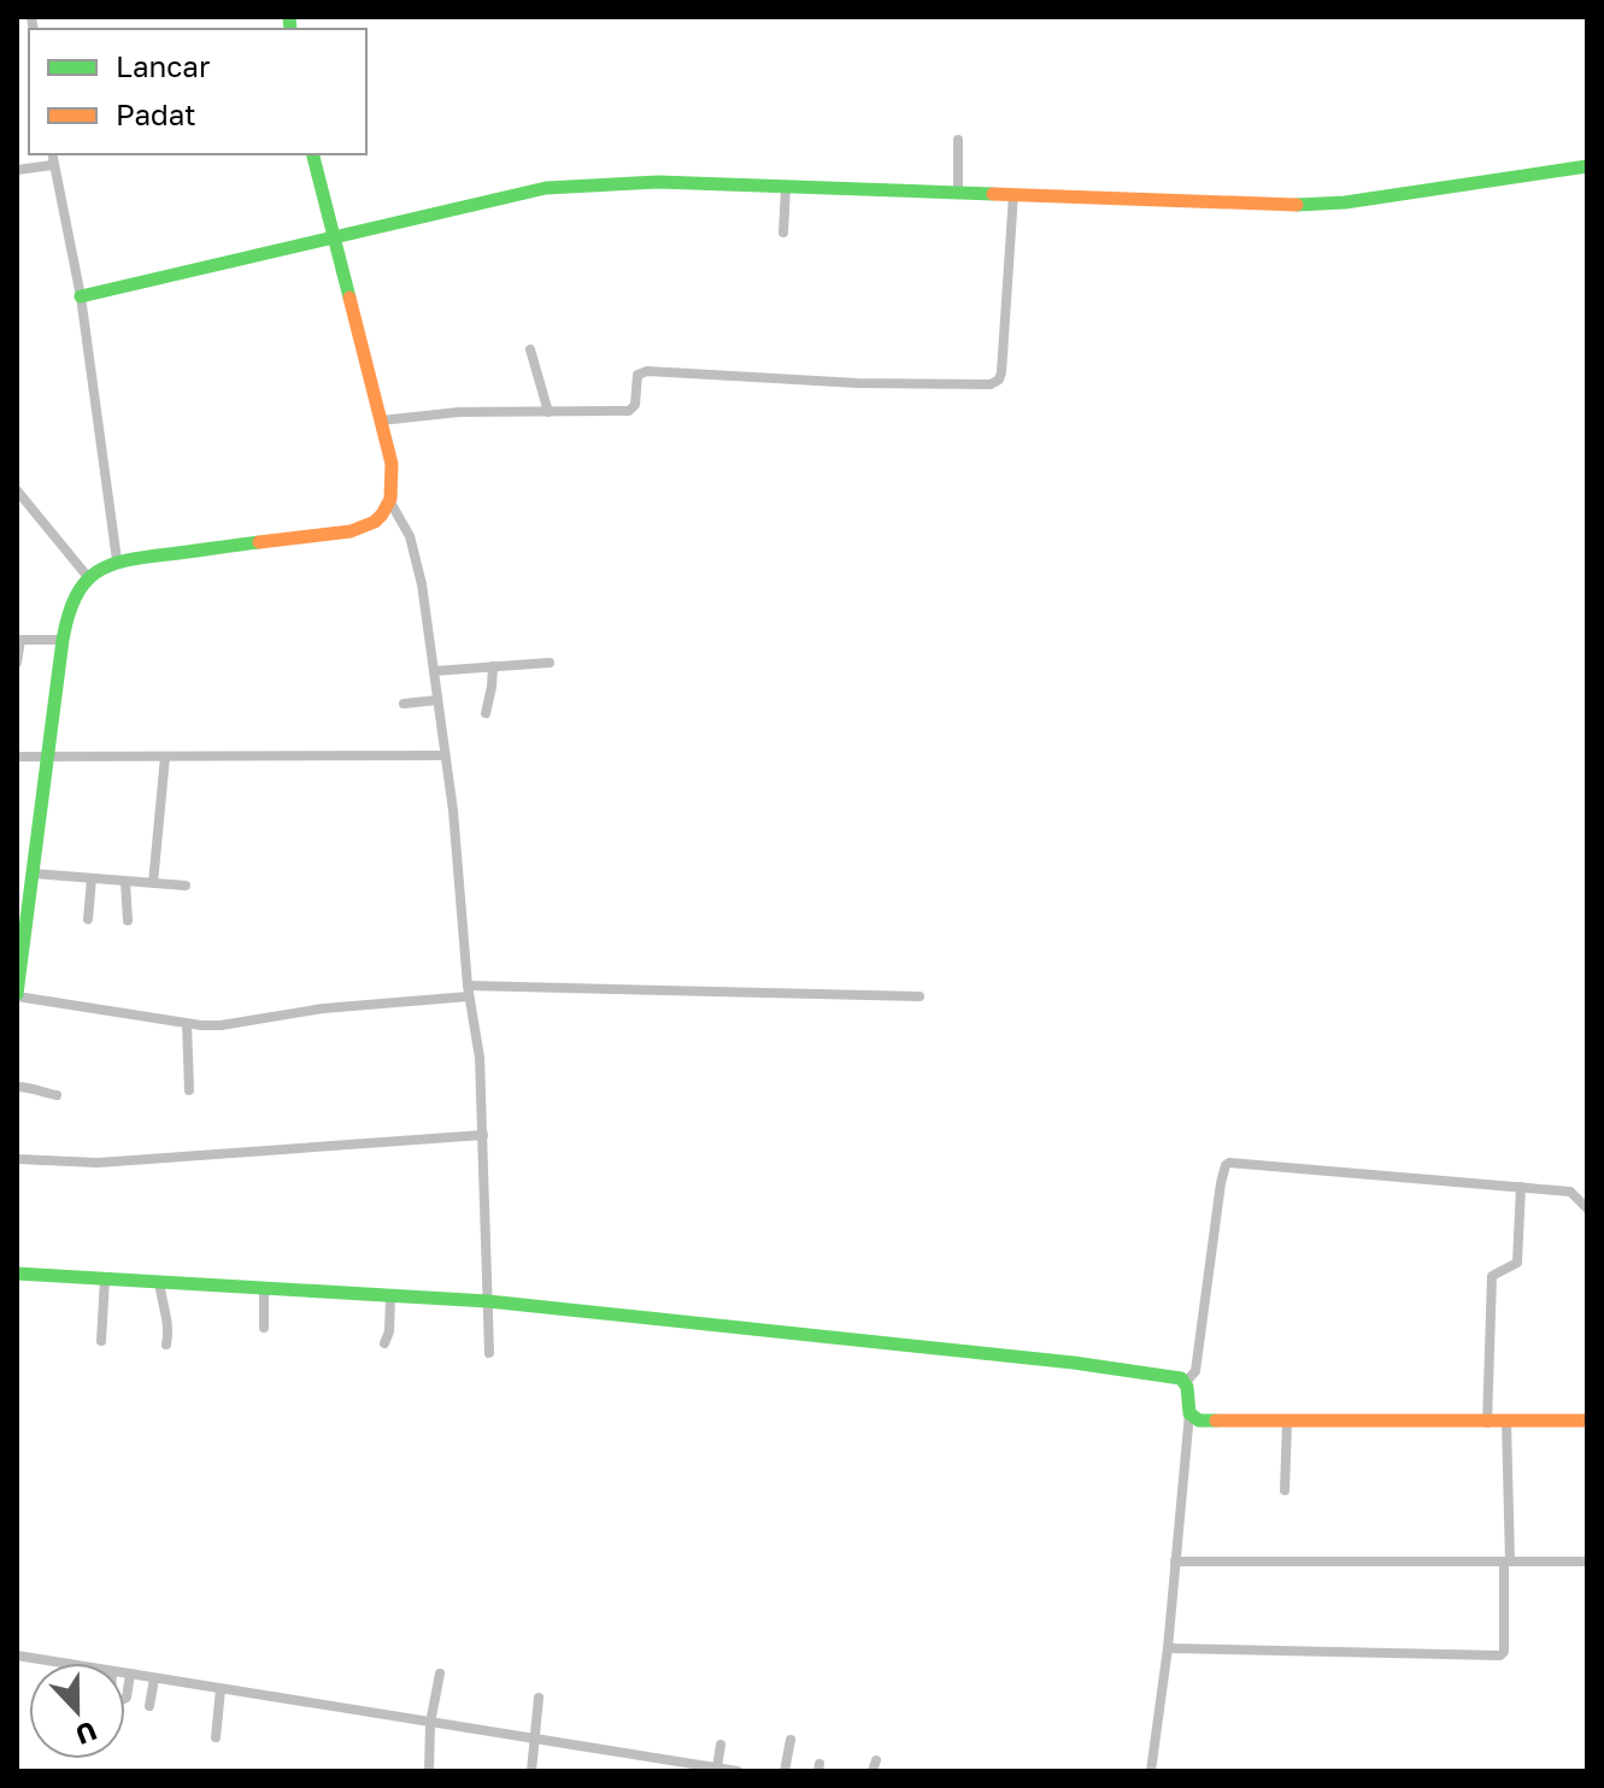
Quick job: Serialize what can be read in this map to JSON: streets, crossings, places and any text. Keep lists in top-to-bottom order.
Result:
{
  "legend": ["Lancar", "Padat"],
  "north": "bottom"
}
